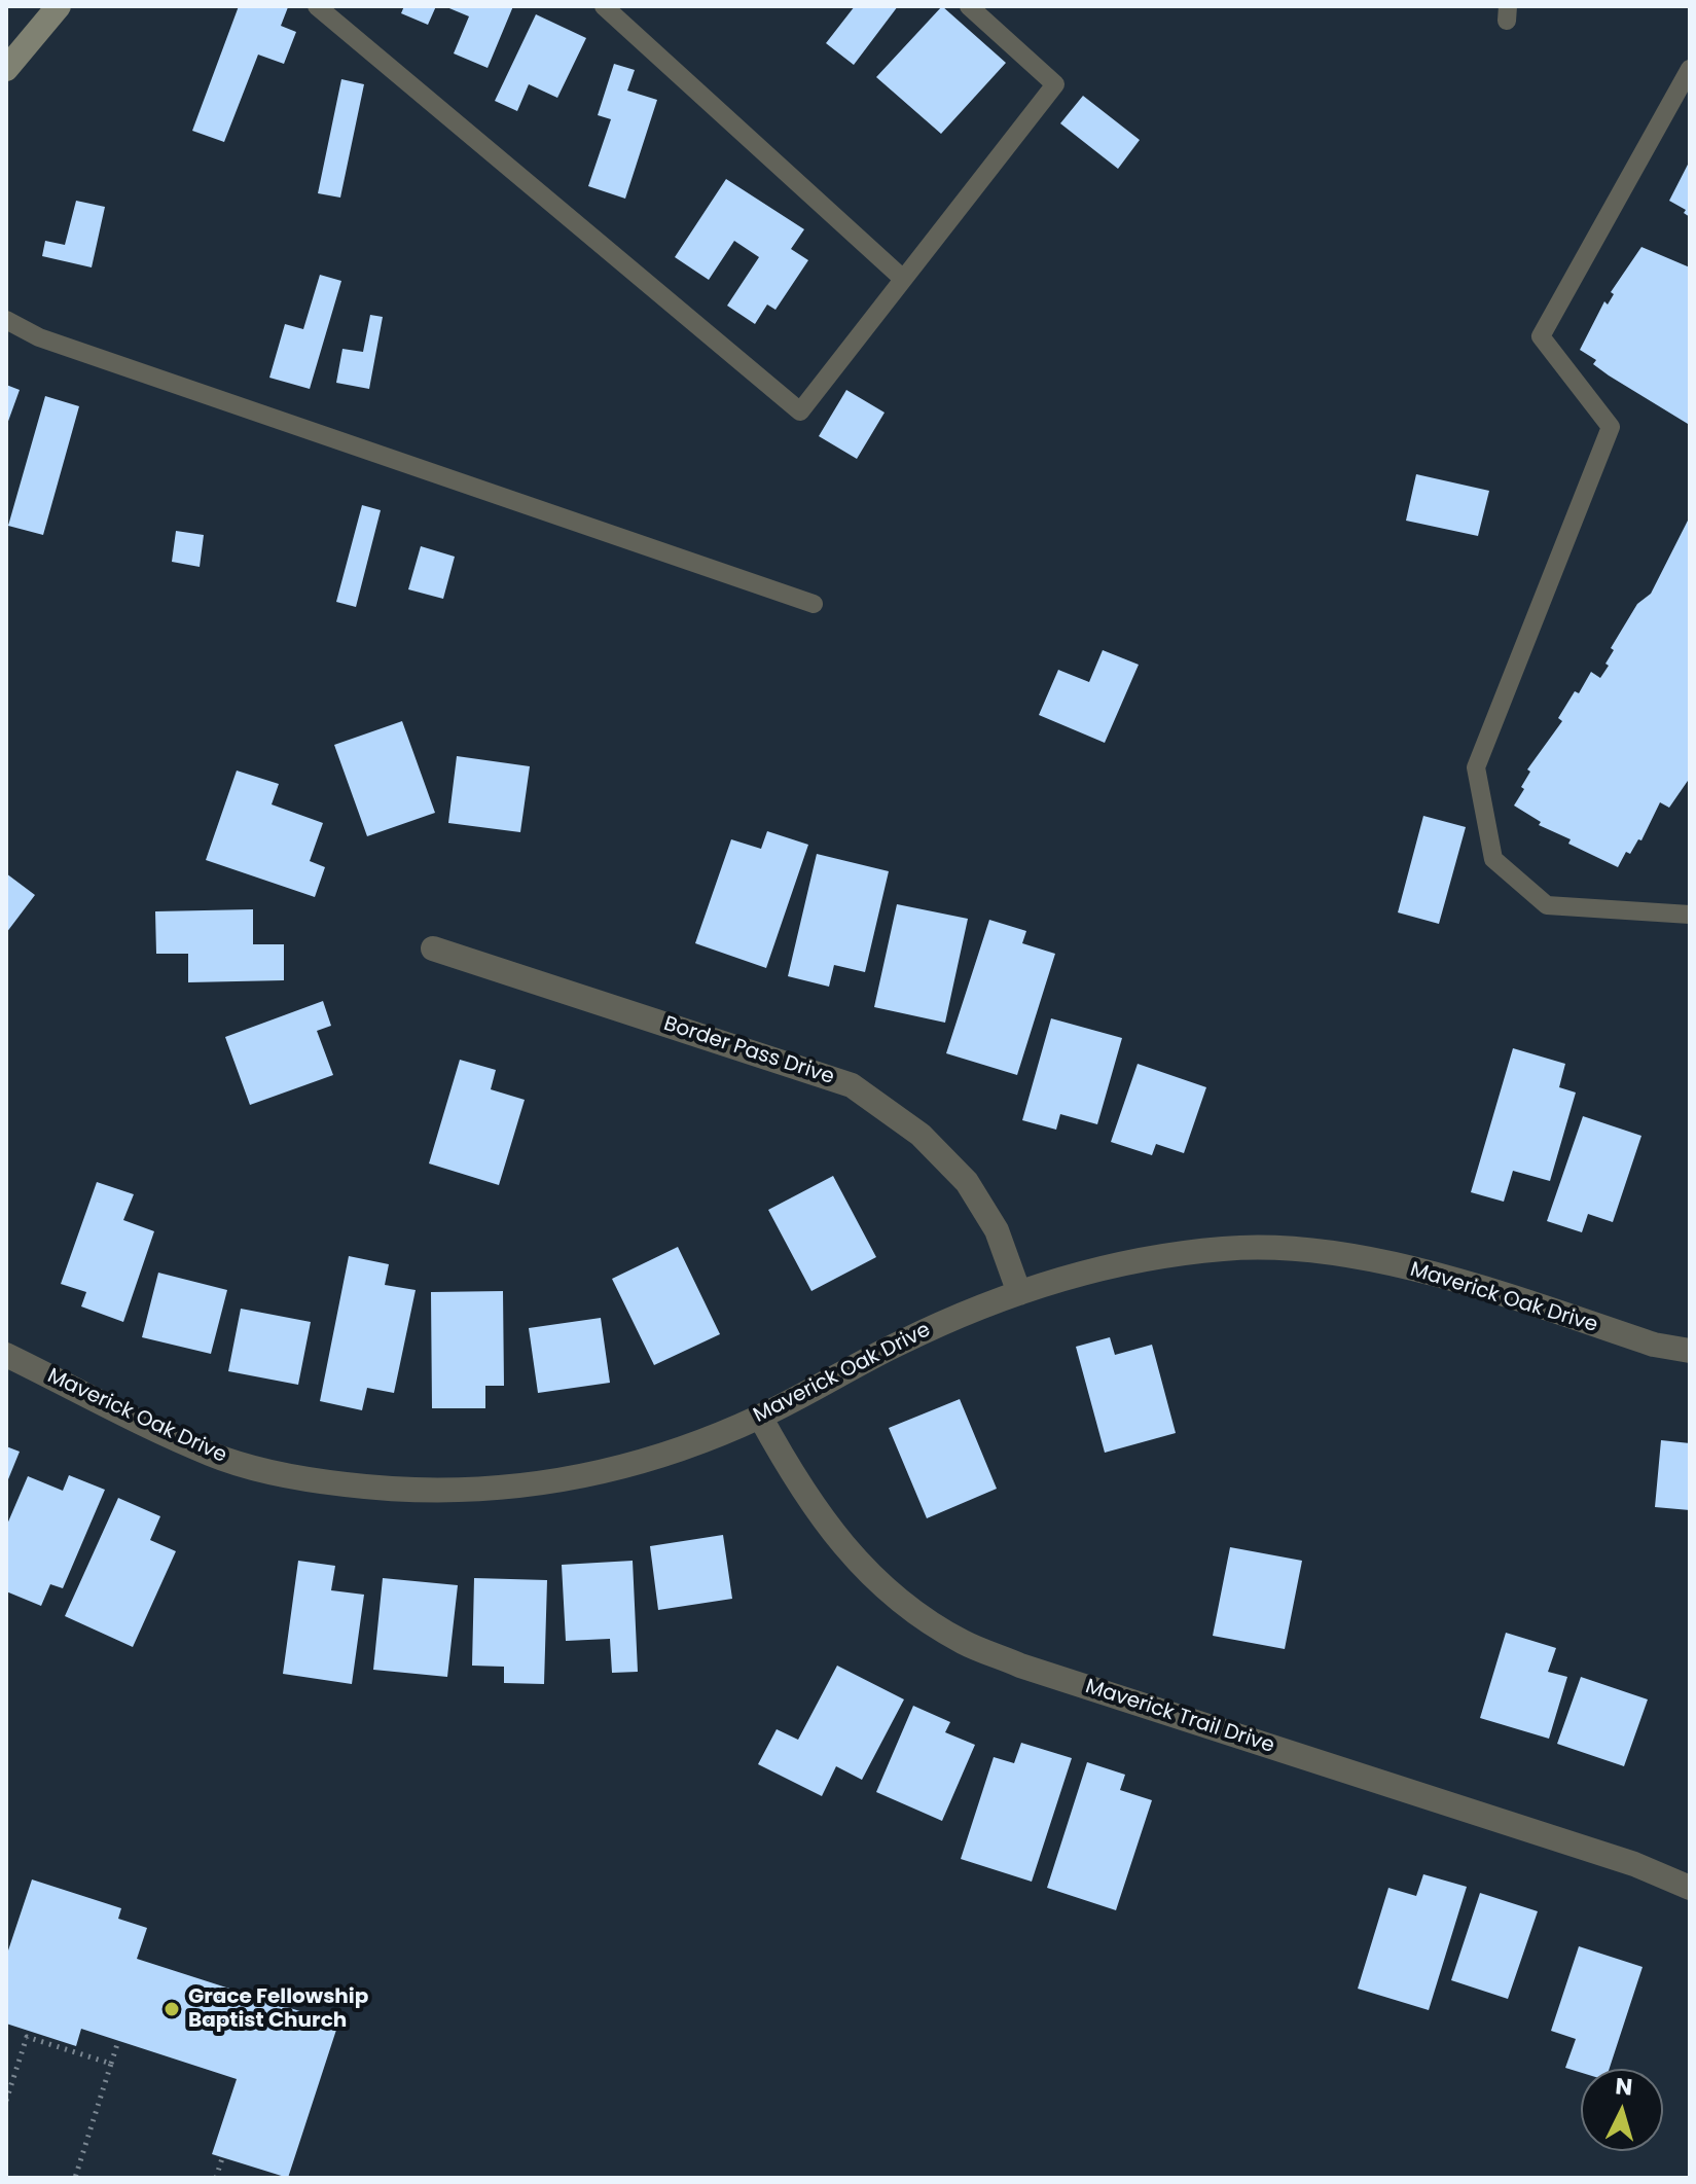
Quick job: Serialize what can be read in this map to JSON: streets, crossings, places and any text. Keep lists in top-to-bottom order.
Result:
{
  "streets": {
    "street": ["Border Pass Drive", "Maverick Oak Drive", "Maverick Trail Drive"]
  },
  "crossings": [
    ["Border Pass Drive", "Maverick Oak Drive"],
    ["Maverick Oak Drive", "Maverick Trail Drive"]
  ],
  "places": ["Grace Fellowship Baptist Church"],
  "north": "top"
}
